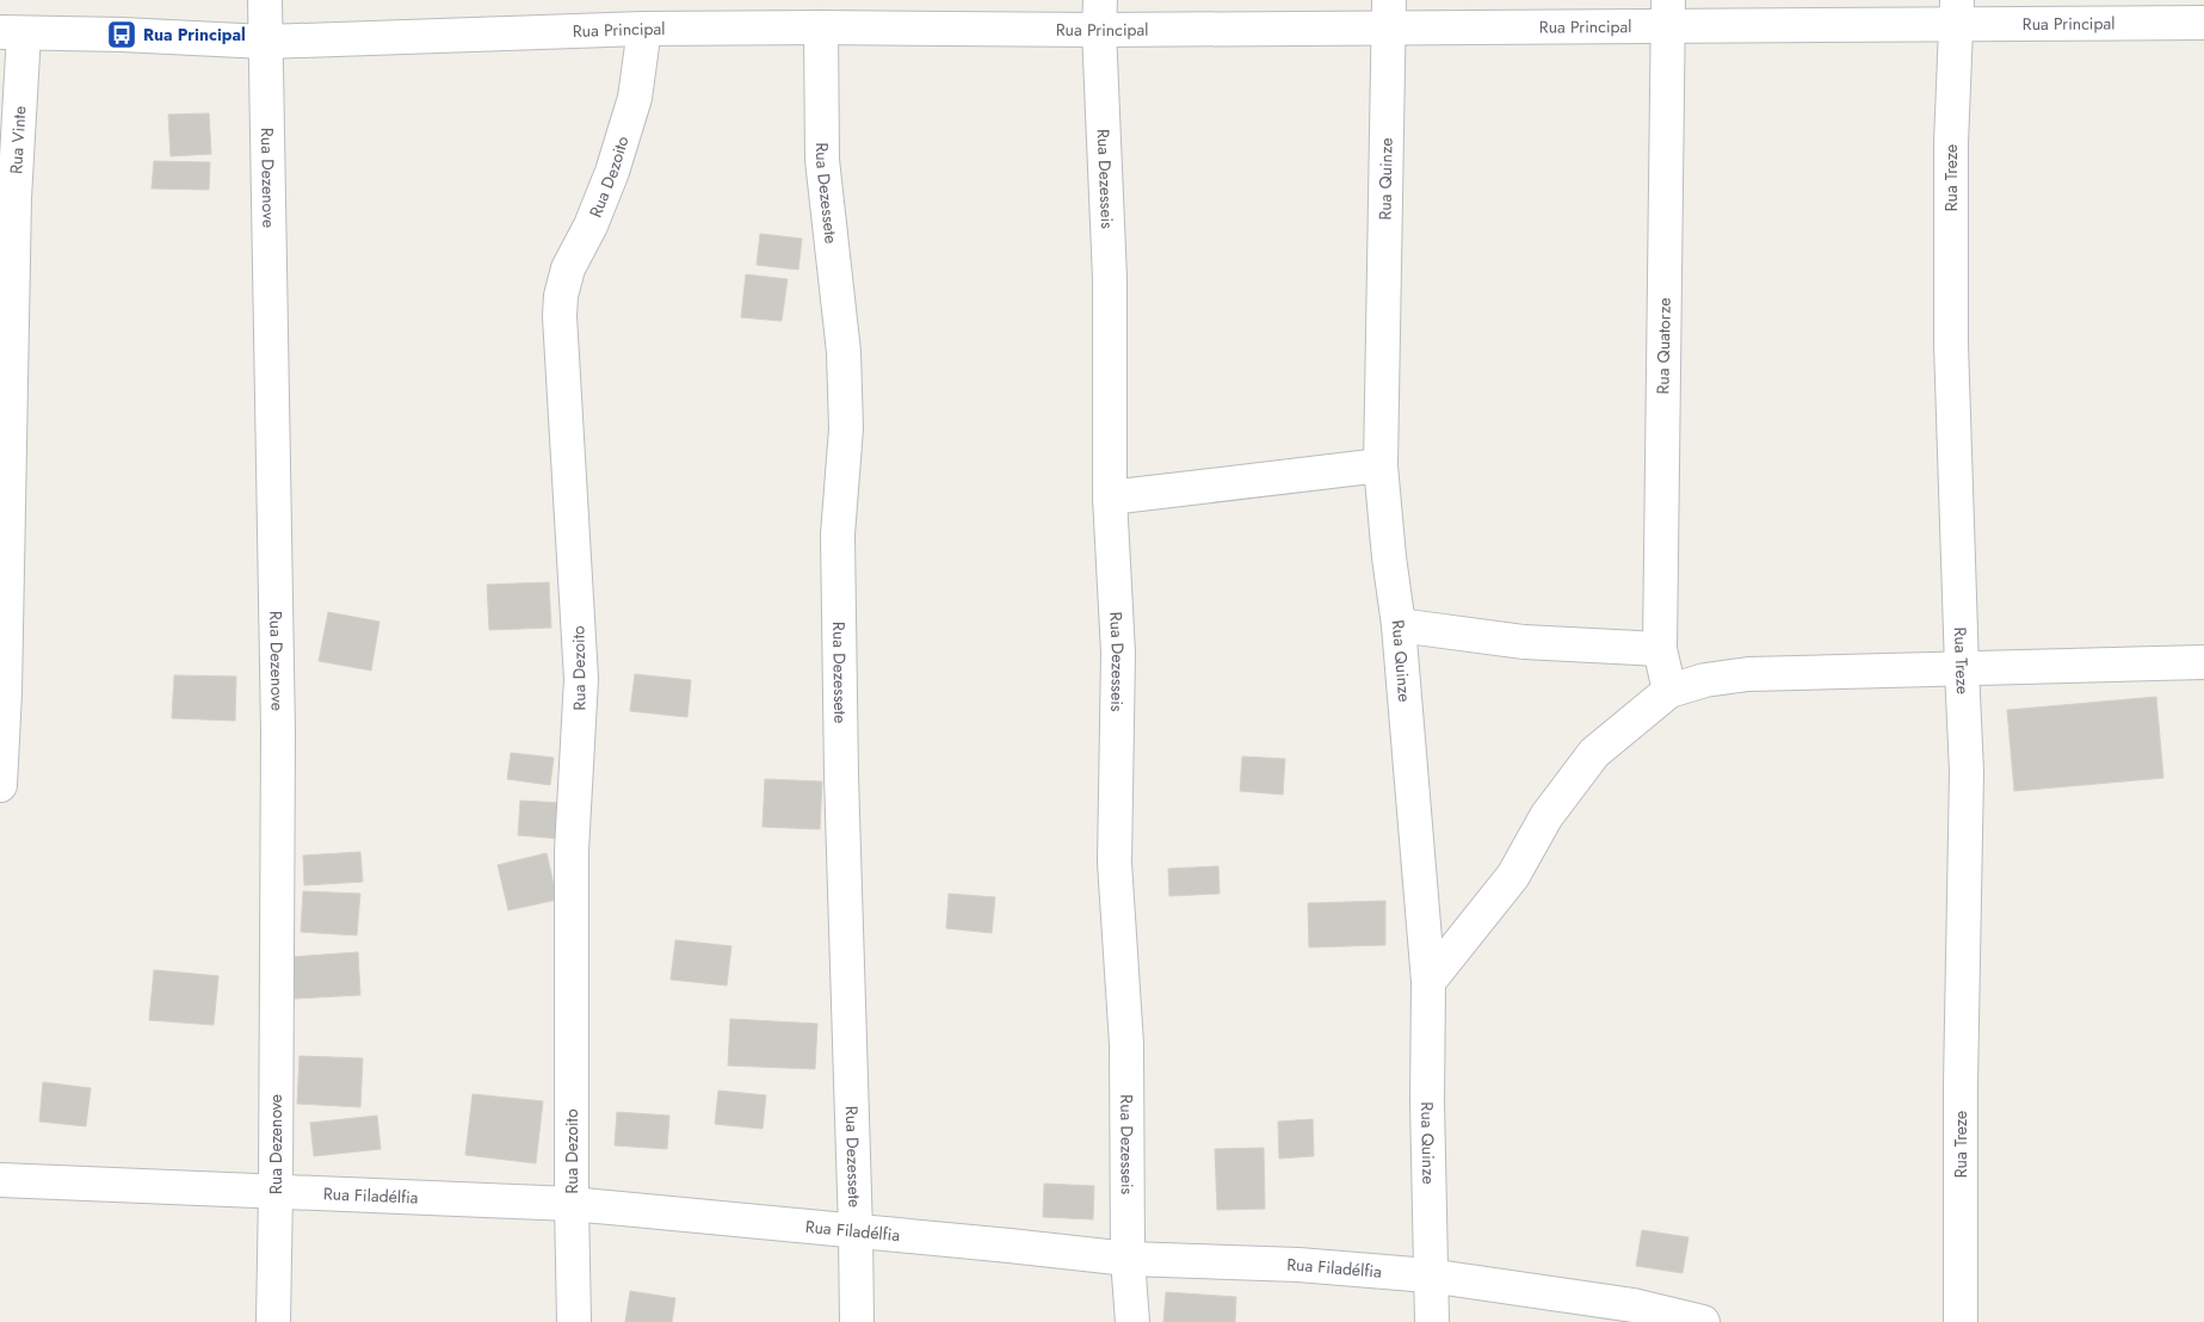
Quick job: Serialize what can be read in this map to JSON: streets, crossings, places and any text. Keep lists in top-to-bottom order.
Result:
{
  "streets": {
    "street": [
      "Rua Principal",
      "Rua Vinte",
      "Rua Dezoito",
      "Rua Dezenove",
      "Rua Dezesseis",
      "Rua Treze",
      "Rua Quinze",
      "Rua Dezessete",
      "Rua Quatorze",
      "Rua Filadélfia"
    ]
  },
  "crossings": [
    ["Rua Principal", "Rua Vinte"],
    ["Rua Principal", "Rua Dezoito"],
    ["Rua Principal", "Rua Dezenove"],
    ["Rua Principal", "Rua Dezesseis"],
    ["Rua Principal", "Rua Treze"],
    ["Rua Principal", "Rua Quinze"],
    ["Rua Principal", "Rua Dezessete"],
    ["Rua Principal", "Rua Quatorze"],
    ["Rua Dezoito", "Rua Filadélfia"],
    ["Rua Dezenove", "Rua Filadélfia"],
    ["Rua Dezesseis", "Rua Filadélfia"],
    ["Rua Quinze", "Rua Filadélfia"],
    ["Rua Dezessete", "Rua Filadélfia"]
  ],
  "places": {
    "bus stop": ["Rua Principal"]
  }
}
